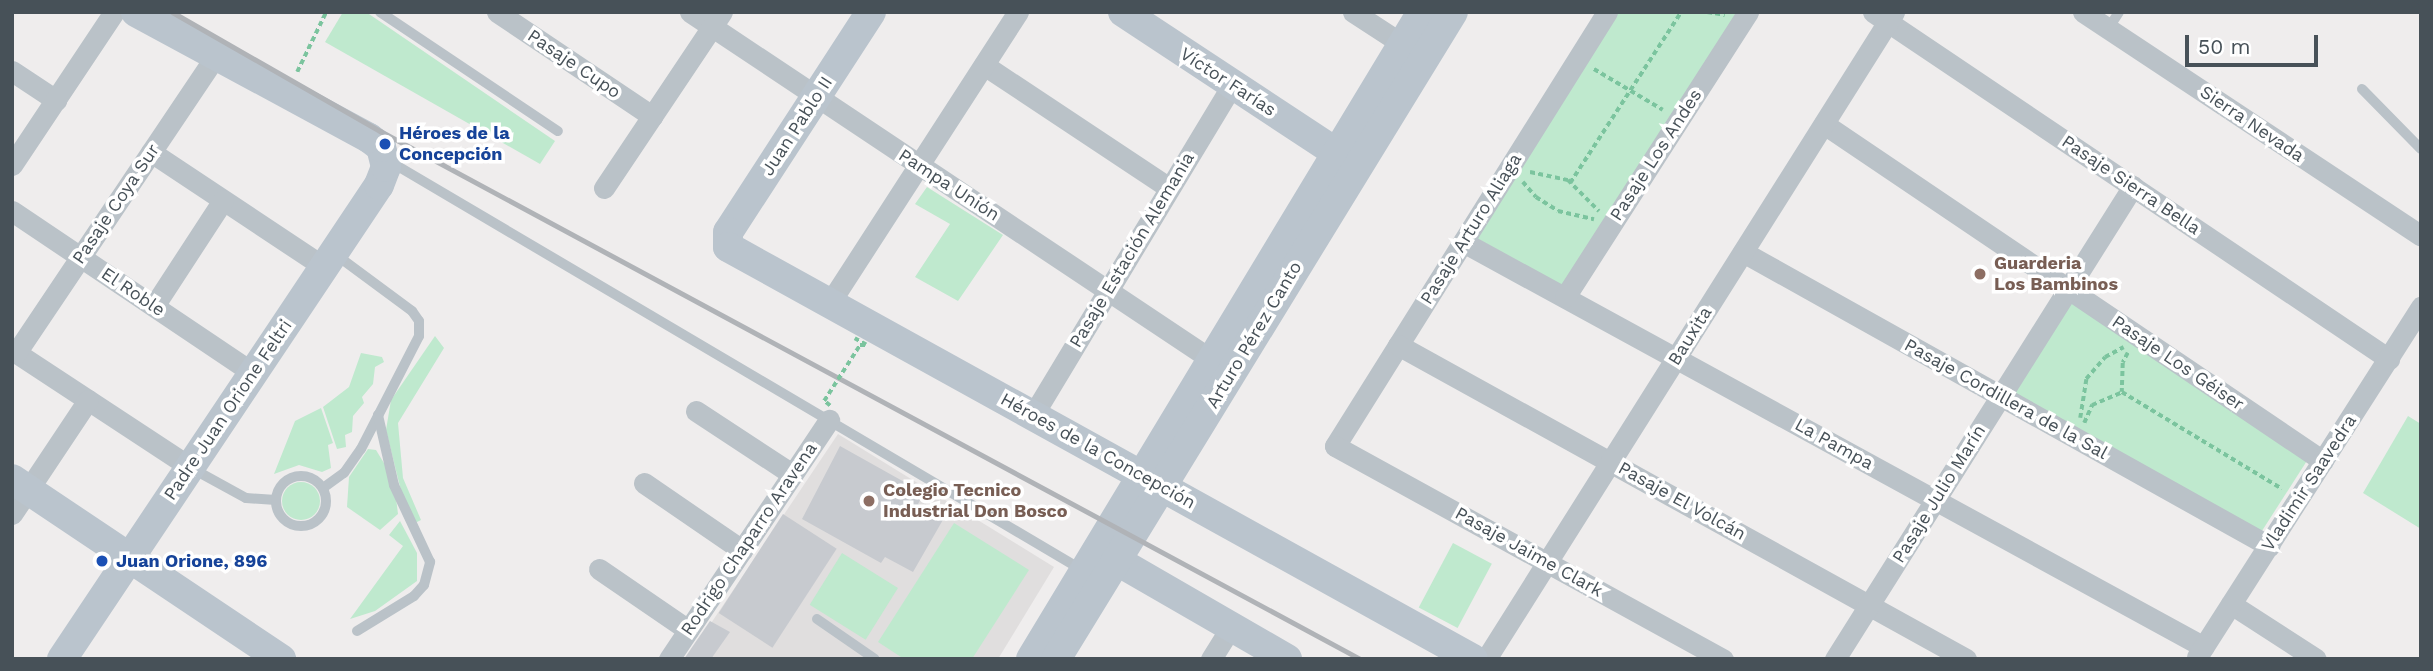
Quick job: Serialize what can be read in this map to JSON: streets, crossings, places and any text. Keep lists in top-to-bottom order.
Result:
{
  "streets": {
    "street": [
      "Pasaje Cupo",
      "Víctor Farías",
      "Sierra Nevada",
      "Juan Pablo II",
      "Pasaje Los Andes",
      "Pampa Unión",
      "Pasaje Sierra Bella",
      "Pasaje Coya Sur",
      "Pasaje Arturo Aliaga",
      "Pasaje Estación Alemania",
      "El Roble",
      "Arturo Pérez Canto",
      "Bauxita",
      "Pasaje Los Géiser",
      "Pasaje Cordillera de la Sal",
      "Padre Juan Orione Feltri",
      "La Pampa",
      "Héroes de la Concepción",
      "Vladimir Saavedra",
      "Pasaje Julio Marín",
      "Pasaje El Volcán",
      "Rodrigo Chaparro Aravena",
      "Pasaje Jaime Clark"
    ]
  },
  "crossings": [
    ["Víctor Farías", "Pasaje Estación Alemania"],
    ["Víctor Farías", "Arturo Pérez Canto"],
    ["Juan Pablo II", "Pampa Unión"],
    ["Juan Pablo II", "Héroes de la Concepción"],
    ["Pasaje Los Andes", "La Pampa"],
    ["Pampa Unión", "Pasaje Estación Alemania"],
    ["Pampa Unión", "Arturo Pérez Canto"],
    ["Pasaje Sierra Bella", "Bauxita"],
    ["Pasaje Sierra Bella", "Vladimir Saavedra"],
    ["Pasaje Sierra Bella", "Pasaje Julio Marín"],
    ["Pasaje Coya Sur", "El Roble"],
    ["Pasaje Arturo Aliaga", "La Pampa"],
    ["Pasaje Arturo Aliaga", "Pasaje El Volcán"],
    ["Pasaje Arturo Aliaga", "Pasaje Jaime Clark"],
    ["Pasaje Estación Alemania", "Héroes de la Concepción"],
    ["El Roble", "Padre Juan Orione Feltri"],
    ["Arturo Pérez Canto", "Héroes de la Concepción"],
    ["Bauxita", "Pasaje Los Géiser"],
    ["Bauxita", "Pasaje Cordillera de la Sal"],
    ["Bauxita", "La Pampa"],
    ["Bauxita", "Pasaje El Volcán"],
    ["Bauxita", "Pasaje Jaime Clark"],
    ["Pasaje Los Géiser", "Vladimir Saavedra"],
    ["Pasaje Los Géiser", "Pasaje Julio Marín"],
    ["Pasaje Cordillera de la Sal", "Vladimir Saavedra"],
    ["Pasaje Cordillera de la Sal", "Pasaje Julio Marín"],
    ["La Pampa", "Vladimir Saavedra"],
    ["La Pampa", "Pasaje Julio Marín"],
    ["Pasaje Julio Marín", "Pasaje El Volcán"]
  ],
  "places": [
    "Héroes de la Concepción",
    "Guarderia Los Bambinos",
    "Colegio Tecnico Industrial Don Bosco",
    "Juan Orione, 896"
  ],
  "scale_bar": "50 m"
}
